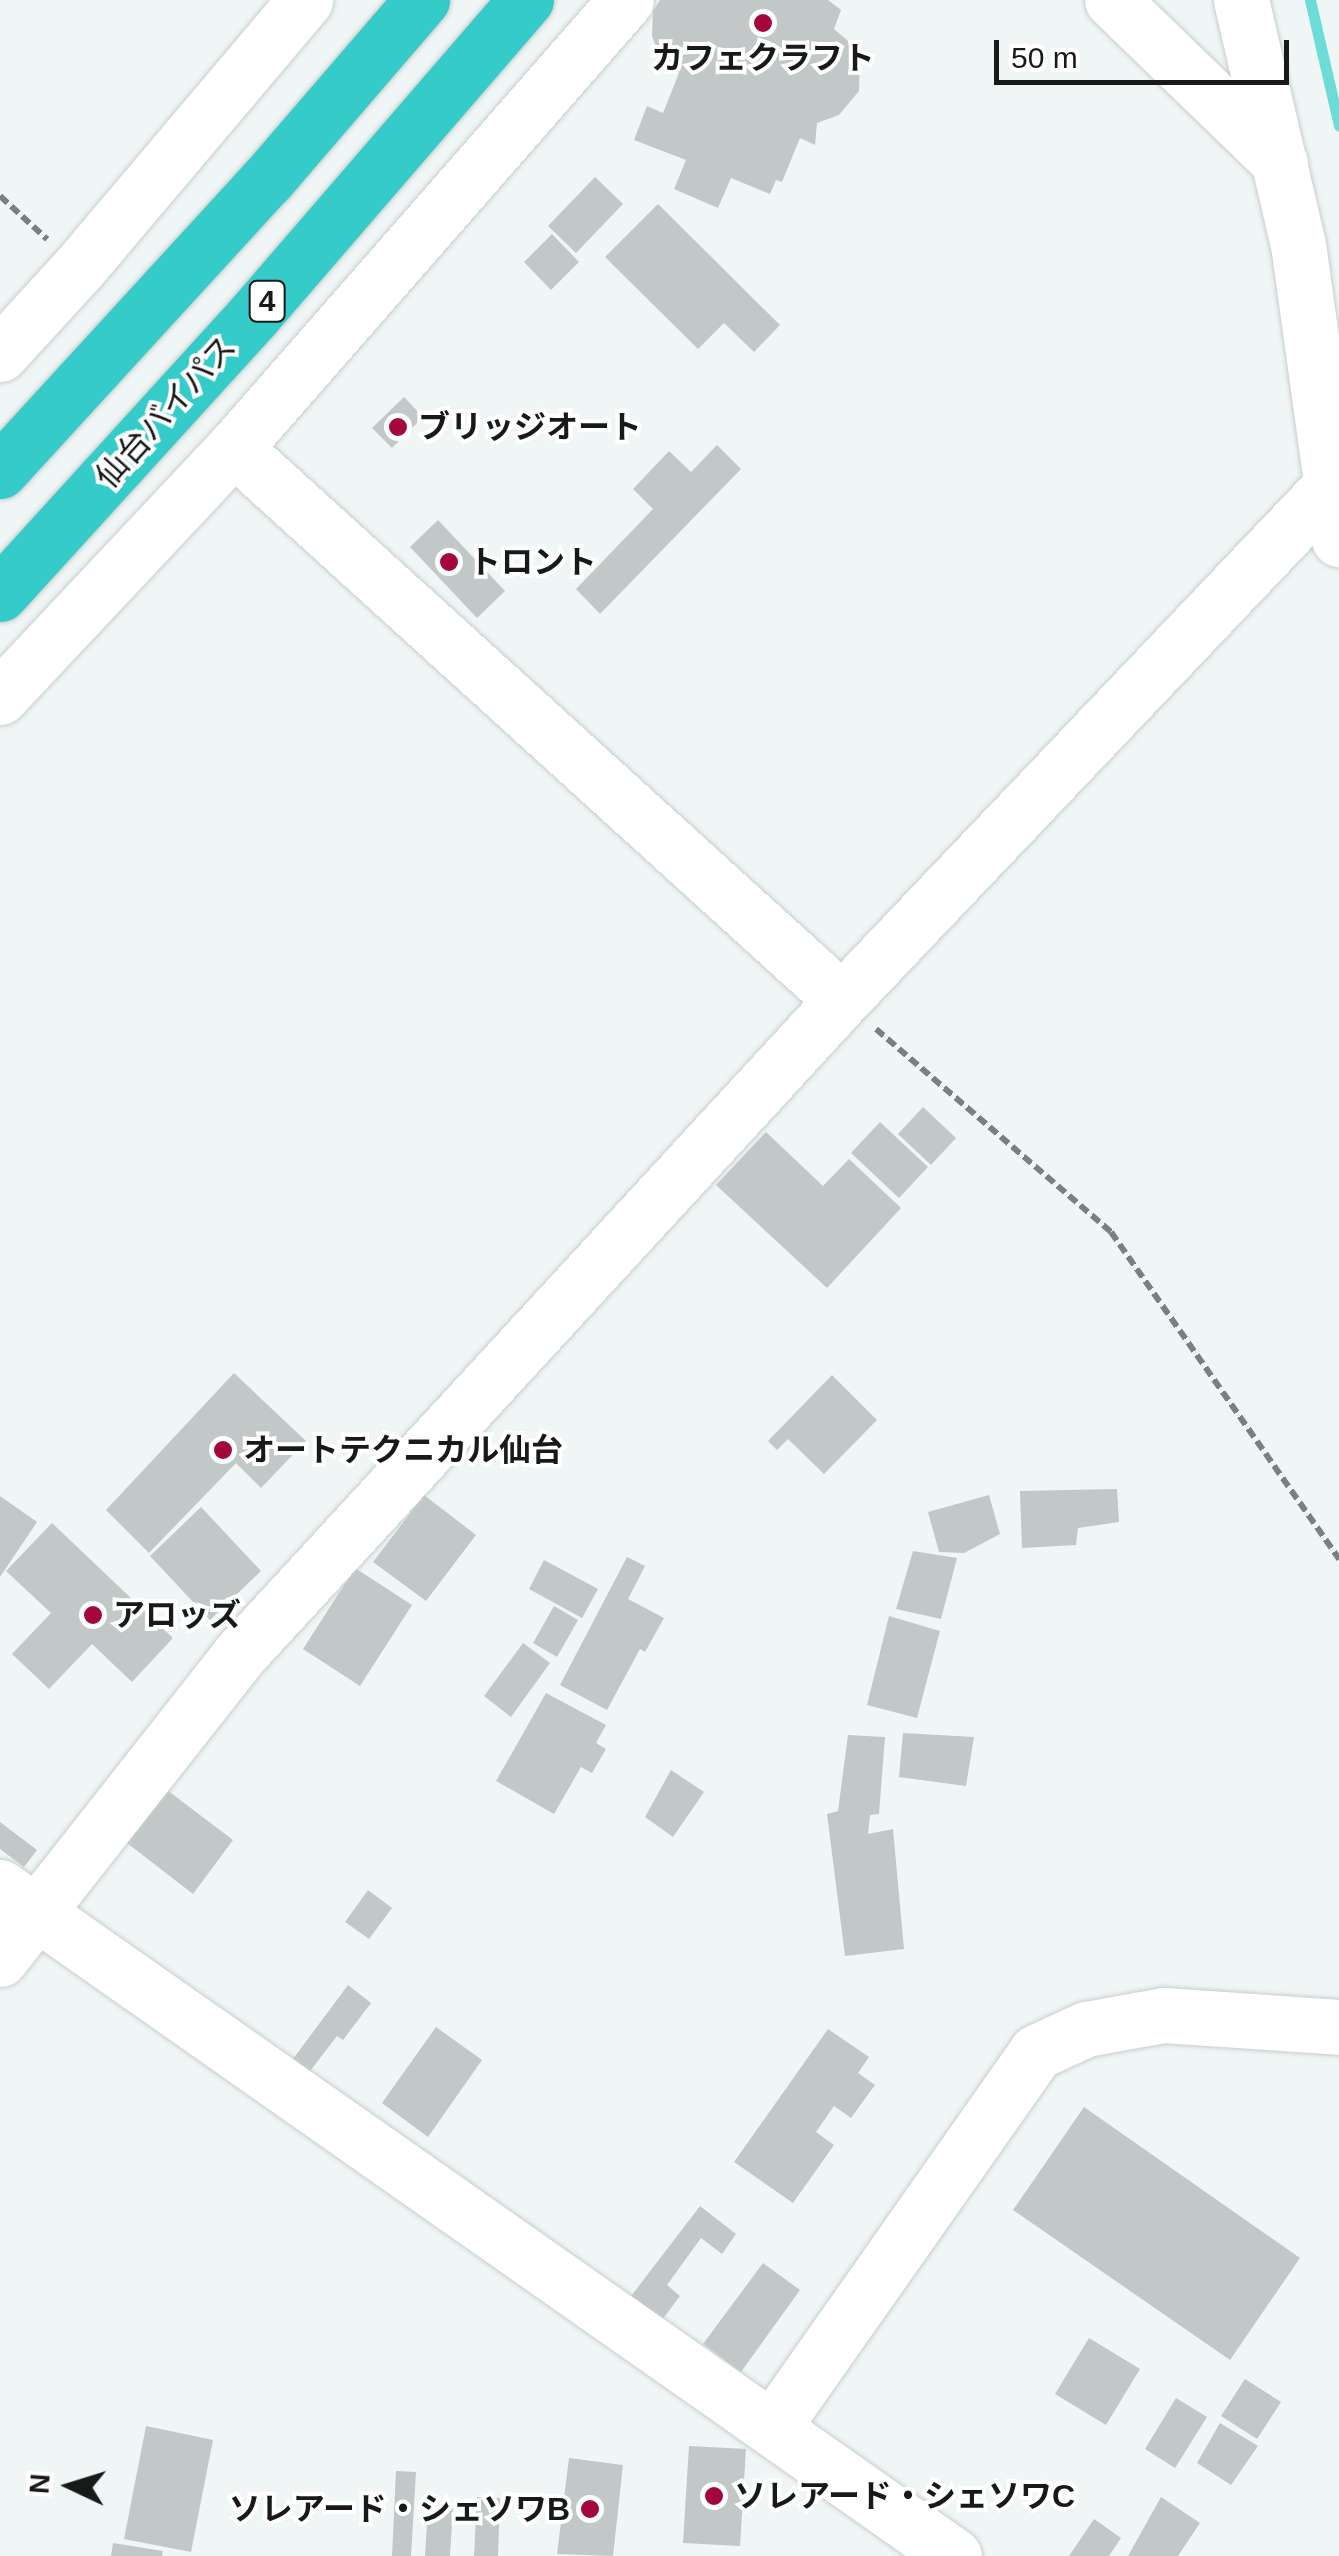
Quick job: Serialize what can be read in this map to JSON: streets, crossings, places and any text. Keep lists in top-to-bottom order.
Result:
{
  "streets": {
    "highway": ["4", "仙台バイパス"]
  },
  "places": [
    "カフェクラフト",
    "ブリッジオート",
    "トロント",
    "オートテクニカル仙台",
    "アロッズ",
    "ソレアード・シェソワC",
    "ソレアード・シェソワB"
  ],
  "scale_bar": "50 m",
  "north": "left"
}
